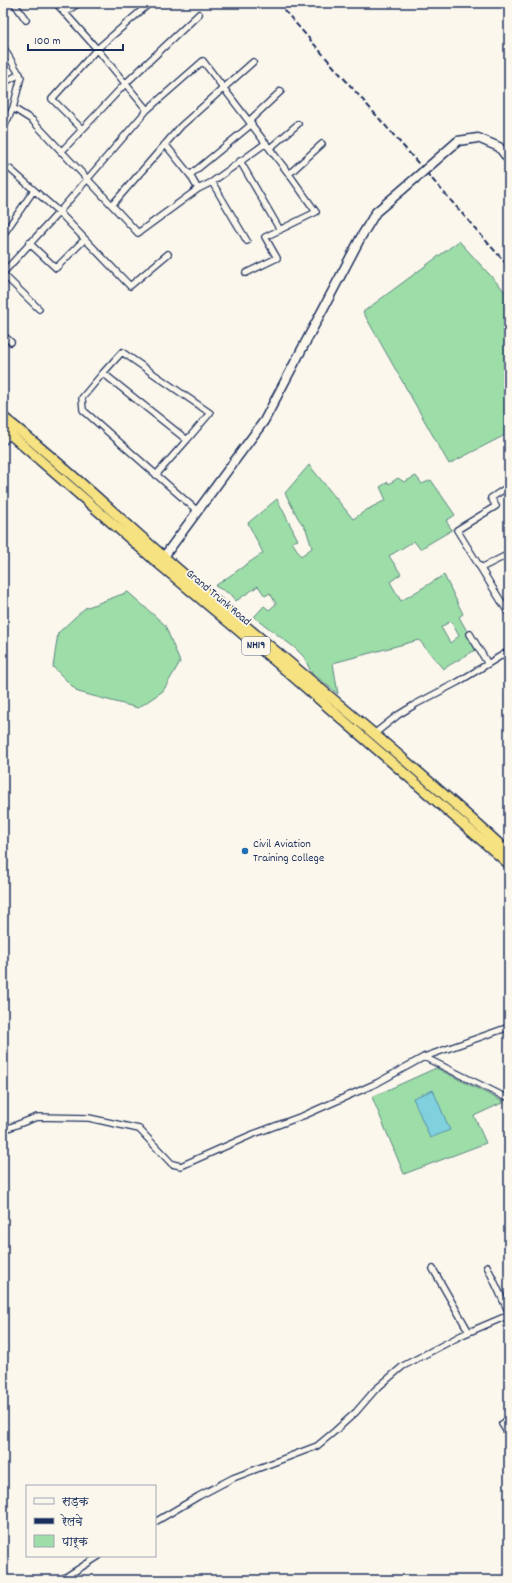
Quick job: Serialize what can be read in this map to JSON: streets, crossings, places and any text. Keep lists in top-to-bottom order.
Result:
{
  "streets": {
    "highway": ["Grand Trunk Road", "NH19"]
  },
  "places": ["Civil Aviation Training College"],
  "legend": ["सड़क", "रेलवे", "पार्क"],
  "scale_bar": "100 m"
}
